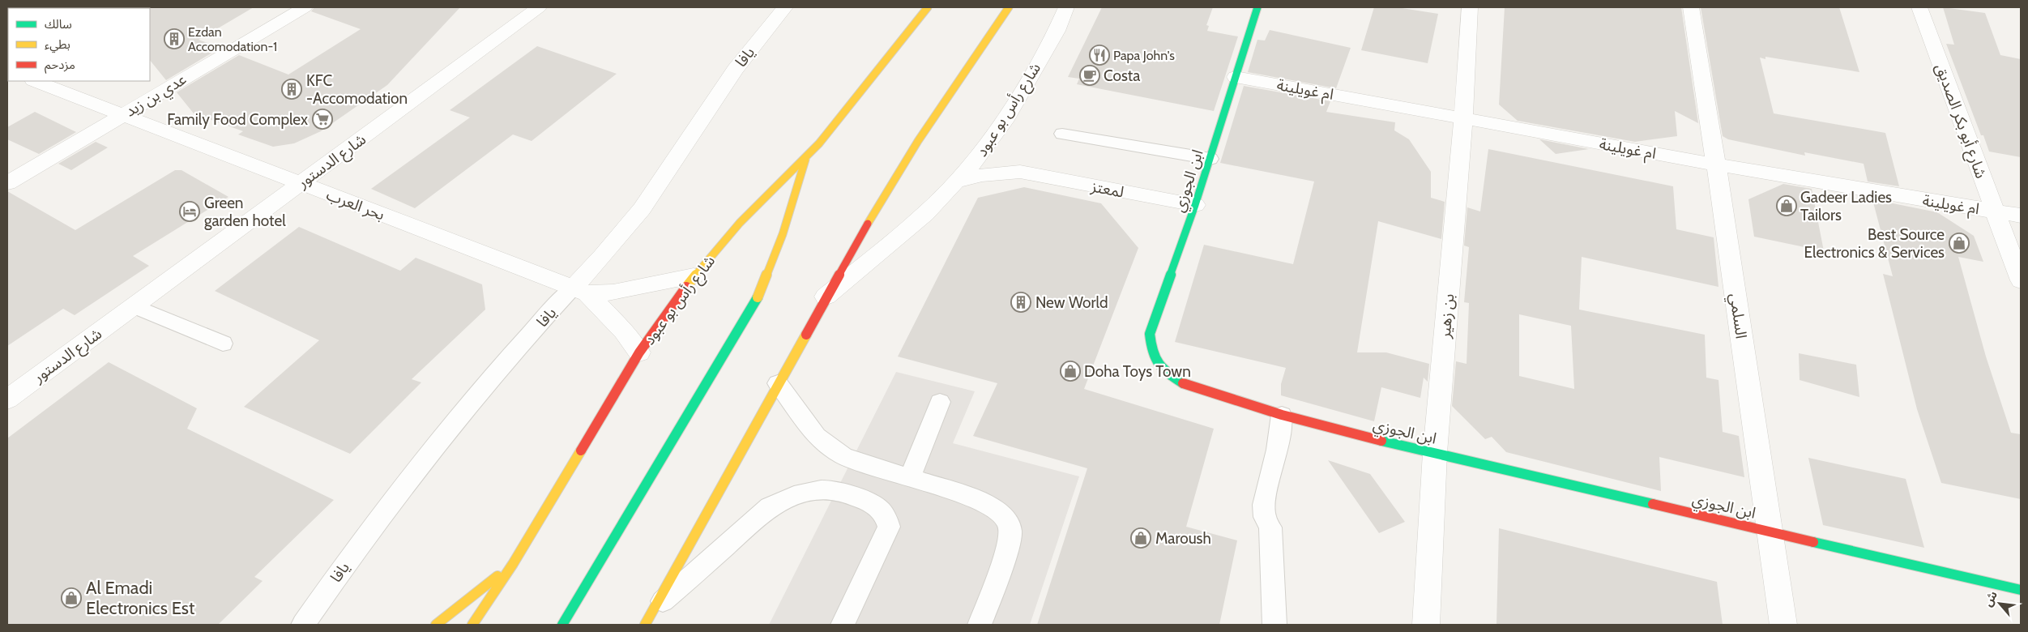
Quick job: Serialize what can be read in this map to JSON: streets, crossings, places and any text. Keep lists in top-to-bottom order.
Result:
{
  "streets": {
    "main road": ["شارع رأس بو عبود", "ابن الجوزي"],
    "street": [
      "يافا",
      "ام غويلينة",
      "عدي بن زيد",
      "شارع أبو بكر الصديق",
      "شارع الدستور",
      "لمعتز",
      "بحر العرب",
      "بن زهير",
      "السلمي"
    ]
  },
  "crossings": [
    ["يافا", "بحر العرب"],
    ["ام غويلينة", "شارع أبو بكر الصديق"],
    ["ام غويلينة", "ابن الجوزي"],
    ["ام غويلينة", "بن زهير"],
    ["ام غويلينة", "السلمي"],
    ["عدي بن زيد", "بحر العرب"],
    ["شارع رأس بو عبود", "لمعتز"],
    ["شارع رأس بو عبود", "بحر العرب"],
    ["شارع الدستور", "بحر العرب"],
    ["ابن الجوزي", "لمعتز"],
    ["ابن الجوزي", "بن زهير"],
    ["ابن الجوزي", "السلمي"]
  ],
  "places": {
    "building": ["Ezdan Accomodation-1", "KFC -Accomodation", "New World"],
    "restaurant": ["Papa John's"],
    "cafe": ["Costa"],
    "supermarket": ["Family Food Complex"],
    "shop": [
      "Gadeer Ladies Tailors",
      "Best Source Electronics & Services",
      "Doha Toys Town",
      "Maroush",
      "Al Emadi Electronics Est"
    ],
    "hotel": ["Green garden hotel"]
  },
  "legend": ["سالك", "بطيء", "مزدحم"],
  "north": "top left"
}
